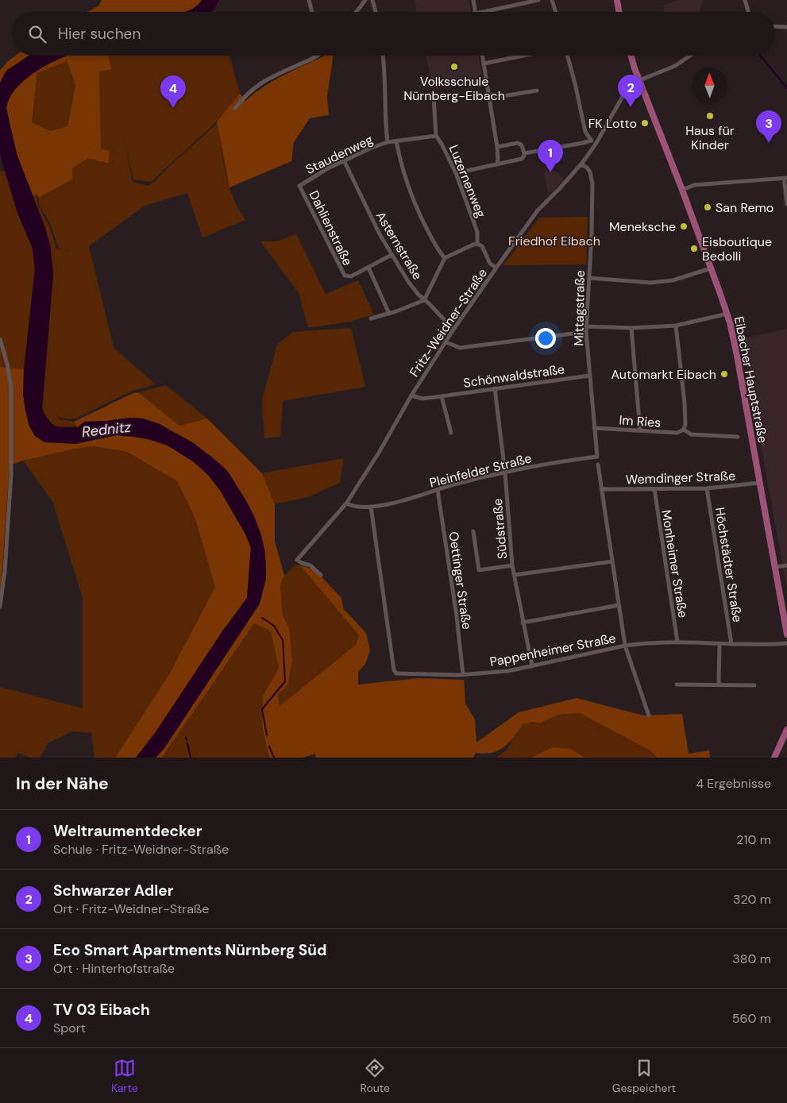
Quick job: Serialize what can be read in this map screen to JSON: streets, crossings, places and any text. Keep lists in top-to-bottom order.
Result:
{
  "streets": {
    "main road": ["Eibacher Hauptstraße"],
    "street": [
      "Staudenweg",
      "Luzernenweg",
      "Dahlienstraße",
      "Asternstraße",
      "Mittagstraße",
      "Fritz-Weidner-Straße",
      "Schönwaldstraße",
      "Im Ries",
      "Pleinfelder Straße",
      "Wemdinger Straße",
      "Südstraße",
      "Monheimer Straße",
      "Höchstädter Straße",
      "Oettinger Straße",
      "Pappenheimer Straße"
    ]
  },
  "crossings": [
    ["Staudenweg", "Luzernenweg"],
    ["Staudenweg", "Dahlienstraße"],
    ["Staudenweg", "Asternstraße"],
    ["Luzernenweg", "Fritz-Weidner-Straße"],
    ["Dahlienstraße", "Asternstraße"],
    ["Asternstraße", "Fritz-Weidner-Straße"],
    ["Mittagstraße", "Fritz-Weidner-Straße"],
    ["Mittagstraße", "Schönwaldstraße"],
    ["Mittagstraße", "Im Ries"],
    ["Mittagstraße", "Pleinfelder Straße"],
    ["Fritz-Weidner-Straße", "Schönwaldstraße"],
    ["Fritz-Weidner-Straße", "Eibacher Hauptstraße"],
    ["Fritz-Weidner-Straße", "Pleinfelder Straße"],
    ["Schönwaldstraße", "Südstraße"],
    ["Eibacher Hauptstraße", "Wemdinger Straße"],
    ["Pleinfelder Straße", "Südstraße"],
    ["Pleinfelder Straße", "Oettinger Straße"],
    ["Pleinfelder Straße", "Pappenheimer Straße"],
    ["Wemdinger Straße", "Monheimer Straße"],
    ["Wemdinger Straße", "Höchstädter Straße"],
    ["Südstraße", "Pappenheimer Straße"],
    ["Monheimer Straße", "Pappenheimer Straße"],
    ["Höchstädter Straße", "Pappenheimer Straße"],
    ["Oettinger Straße", "Pappenheimer Straße"]
  ],
  "water": ["Rednitz"],
  "parks": ["Friedhof Eibach"],
  "places": [
    "Volksschule Nürnberg-Eibach",
    "Haus für Kinder",
    "FK Lotto",
    "San Remo",
    "Meneksche",
    "Eisboutique Bedolli",
    "Automarkt Eibach"
  ],
  "north": "top",
  "page": {
    "search": "Hier suchen",
    "pins": [
      "2",
      "4",
      "3",
      "1"
    ],
    "heading": ["In der Nähe", "4 Ergebnisse"],
    "list": [
      {
        "mark": "1",
        "name": "Weltraumentdecker",
        "note": "Schule · Fritz-Weidner-Straße",
        "value": "210 m"
      },
      {
        "mark": "2",
        "name": "Schwarzer Adler",
        "note": "Ort · Fritz-Weidner-Straße",
        "value": "320 m"
      },
      {
        "mark": "3",
        "name": "Eco Smart Apartments Nürnberg Süd",
        "note": "Ort · Hinterhofstraße",
        "value": "380 m"
      },
      {
        "mark": "4",
        "name": "TV 03 Eibach",
        "note": "Sport",
        "value": "560 m"
      }
    ],
    "nav": ["Karte", "Route", "Gespeichert"]
  }
}
